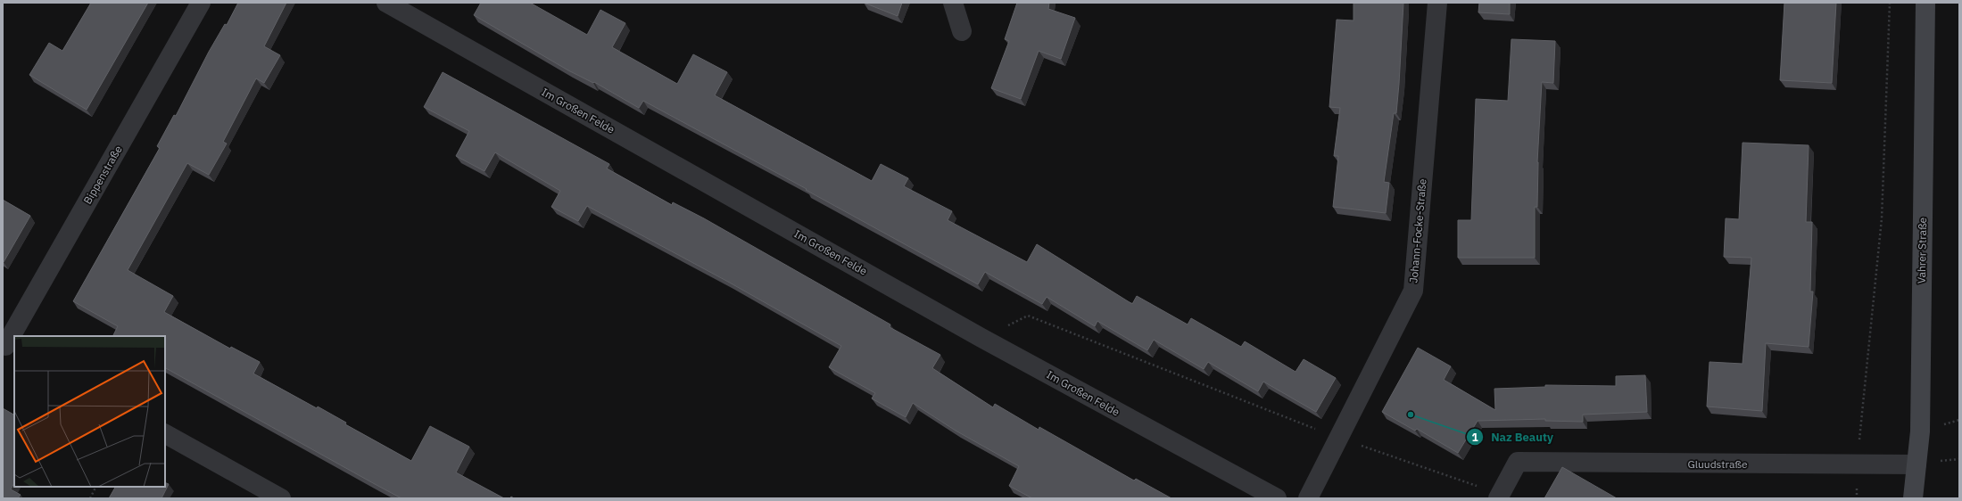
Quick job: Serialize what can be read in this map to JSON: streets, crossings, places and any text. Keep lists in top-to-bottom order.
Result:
{
  "streets": {
    "main road": ["Vahrer Straße"],
    "street": [
      "Im Großen Felde",
      "Bippenstraße",
      "Johann-Focke-Straße",
      "Gluudstraße"
    ]
  },
  "crossings": [
    ["Vahrer Straße", "Gluudstraße"]
  ],
  "places": ["Naz Beauty"]
}
